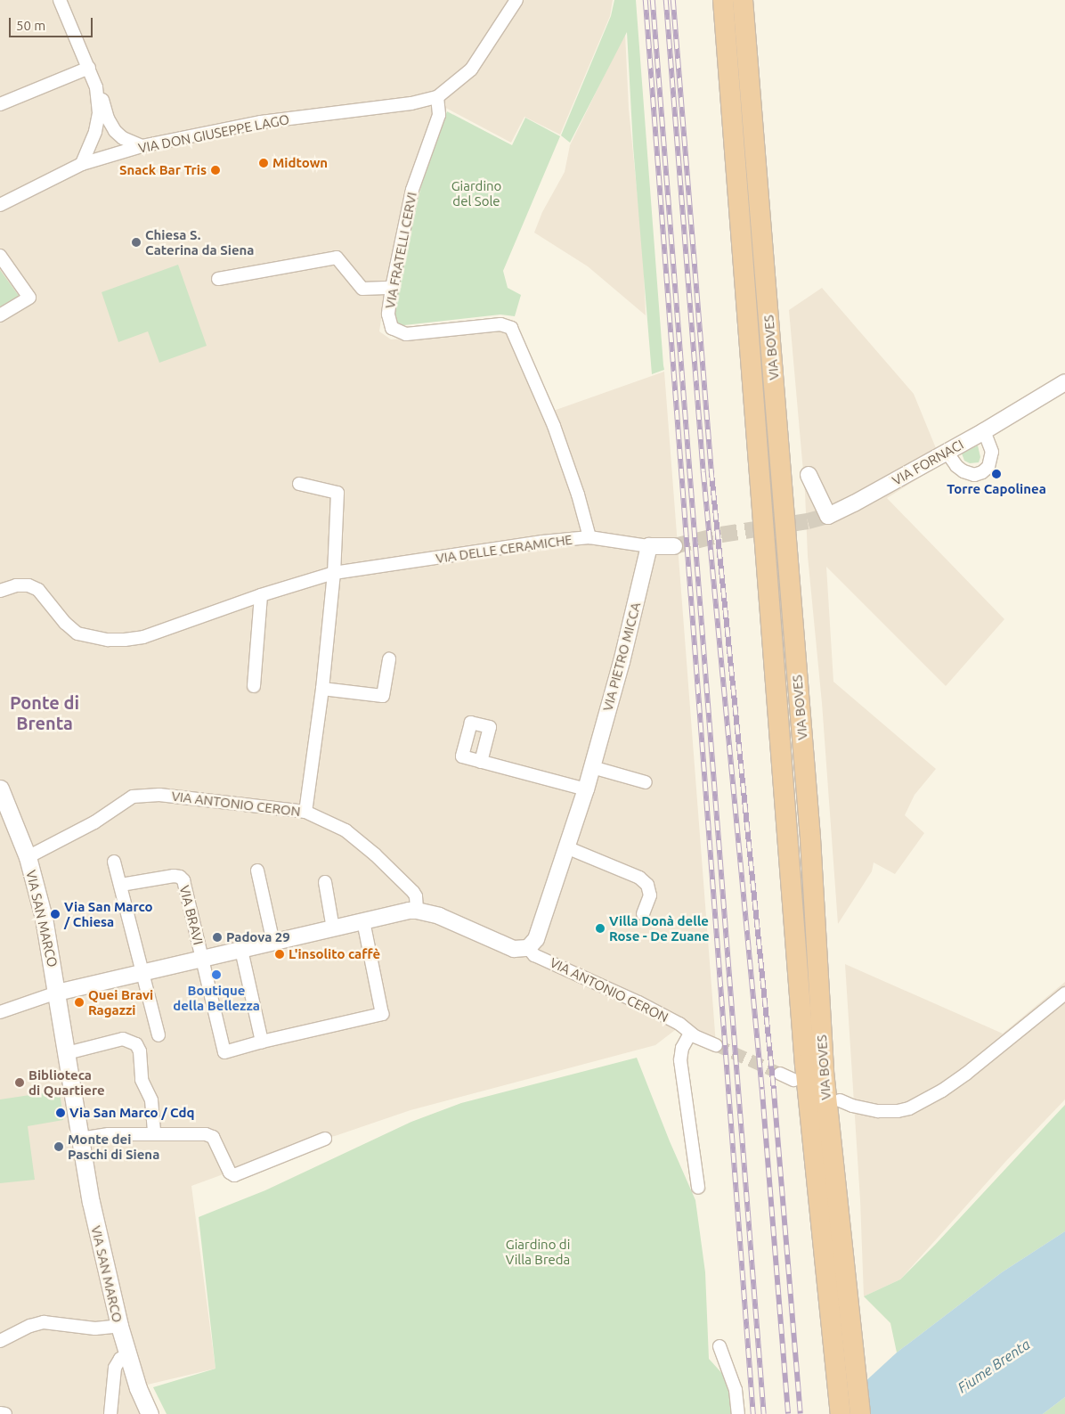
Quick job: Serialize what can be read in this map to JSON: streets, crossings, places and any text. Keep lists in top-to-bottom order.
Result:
{
  "streets": {
    "highway": ["VIA BOVES"],
    "main road": ["VIA SAN MARCO"],
    "street": [
      "VIA DON GIUSEPPE LAGO",
      "VIA FRATELLI CERVI",
      "VIA FORNACI",
      "VIA DELLE CERAMICHE",
      "VIA PIETRO MICCA",
      "VIA ANTONIO CERON",
      "VIA BRAVI"
    ]
  },
  "crossings": [
    ["VIA DON GIUSEPPE LAGO", "VIA FRATELLI CERVI"],
    ["VIA FRATELLI CERVI", "VIA DELLE CERAMICHE"],
    ["VIA DELLE CERAMICHE", "VIA PIETRO MICCA"],
    ["VIA PIETRO MICCA", "VIA ANTONIO CERON"],
    ["VIA ANTONIO CERON", "VIA BRAVI"],
    ["VIA ANTONIO CERON", "VIA SAN MARCO"],
    ["VIA BRAVI", "VIA SAN MARCO"]
  ],
  "districts": ["Ponte di Brenta"],
  "water": ["Fiume Brenta"],
  "parks": ["Giardino del Sole", "Giardino di Villa Breda"],
  "places": [
    "Midtown",
    "Snack Bar Tris",
    "Chiesa S. Caterina da Siena",
    "Torre Capolinea",
    "Via San Marco / Chiesa",
    "Villa Donà delle Rose - De Zuane",
    "Padova 29",
    "L'insolito caffè",
    "Boutique della Bellezza",
    "Quei Bravi Ragazzi",
    "Biblioteca di Quartiere",
    "Via San Marco / Cdq",
    "Monte dei Paschi di Siena"
  ],
  "scale_bar": "50 m"
}
